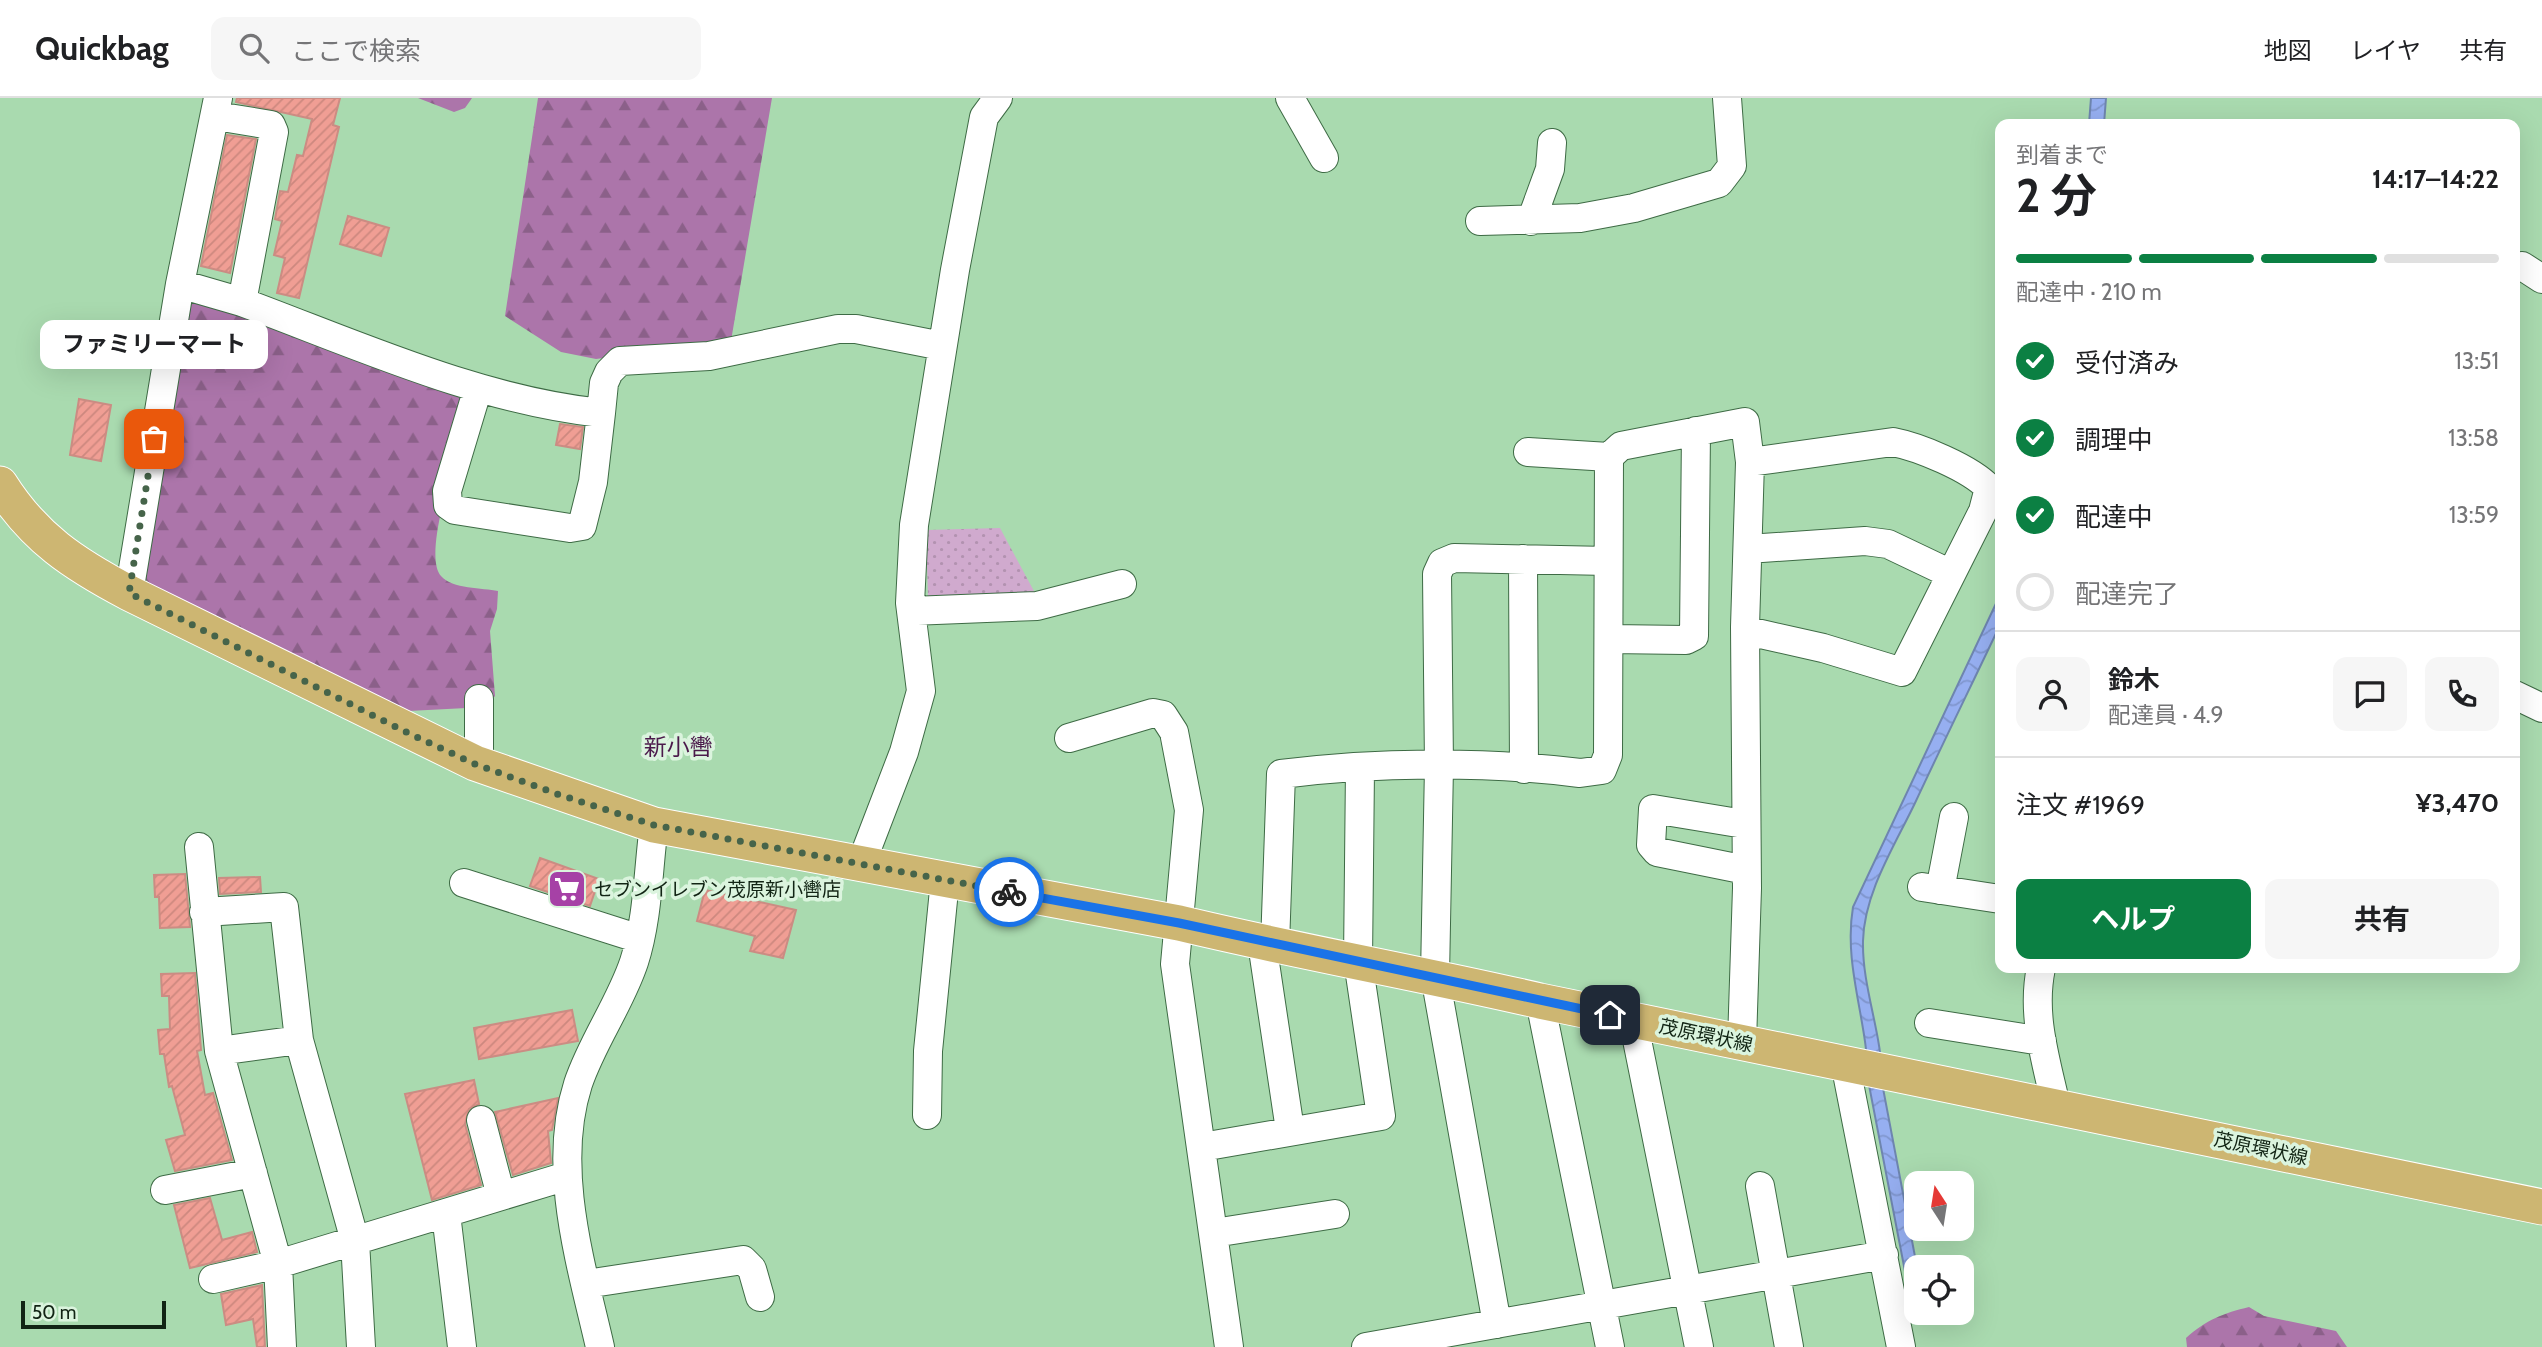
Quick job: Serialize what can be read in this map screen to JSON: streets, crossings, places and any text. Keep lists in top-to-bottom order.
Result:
{
  "streets": {
    "main road": ["茂原環状線"]
  },
  "districts": ["新小轡"],
  "places": {
    "other": ["ファミリーマート"],
    "supermarket": ["セブンイレブン茂原新小轡店"]
  },
  "scale_bar": "50 m",
  "north": "top",
  "page": {
    "header": "Quickbag",
    "search": "ここで検索",
    "nav": ["地図", "レイヤ", "共有"],
    "heading": ["2 分", "到着まで", "14:17–14:22"],
    "panel": [
      "鈴木",
      "配達員 · 4.9",
      "注文 #1969",
      "¥3,470"
    ],
    "bar": "配達中 · 210 m",
    "bubble": "ファミリーマート",
    "list": [
      ["受付済み", "13:51"],
      ["調理中", "13:58"],
      ["配達中", "13:59"],
      "配達完了"
    ],
    "buttons": ["ヘルプ", "共有"],
    "scale": "50 m"
  }
}
